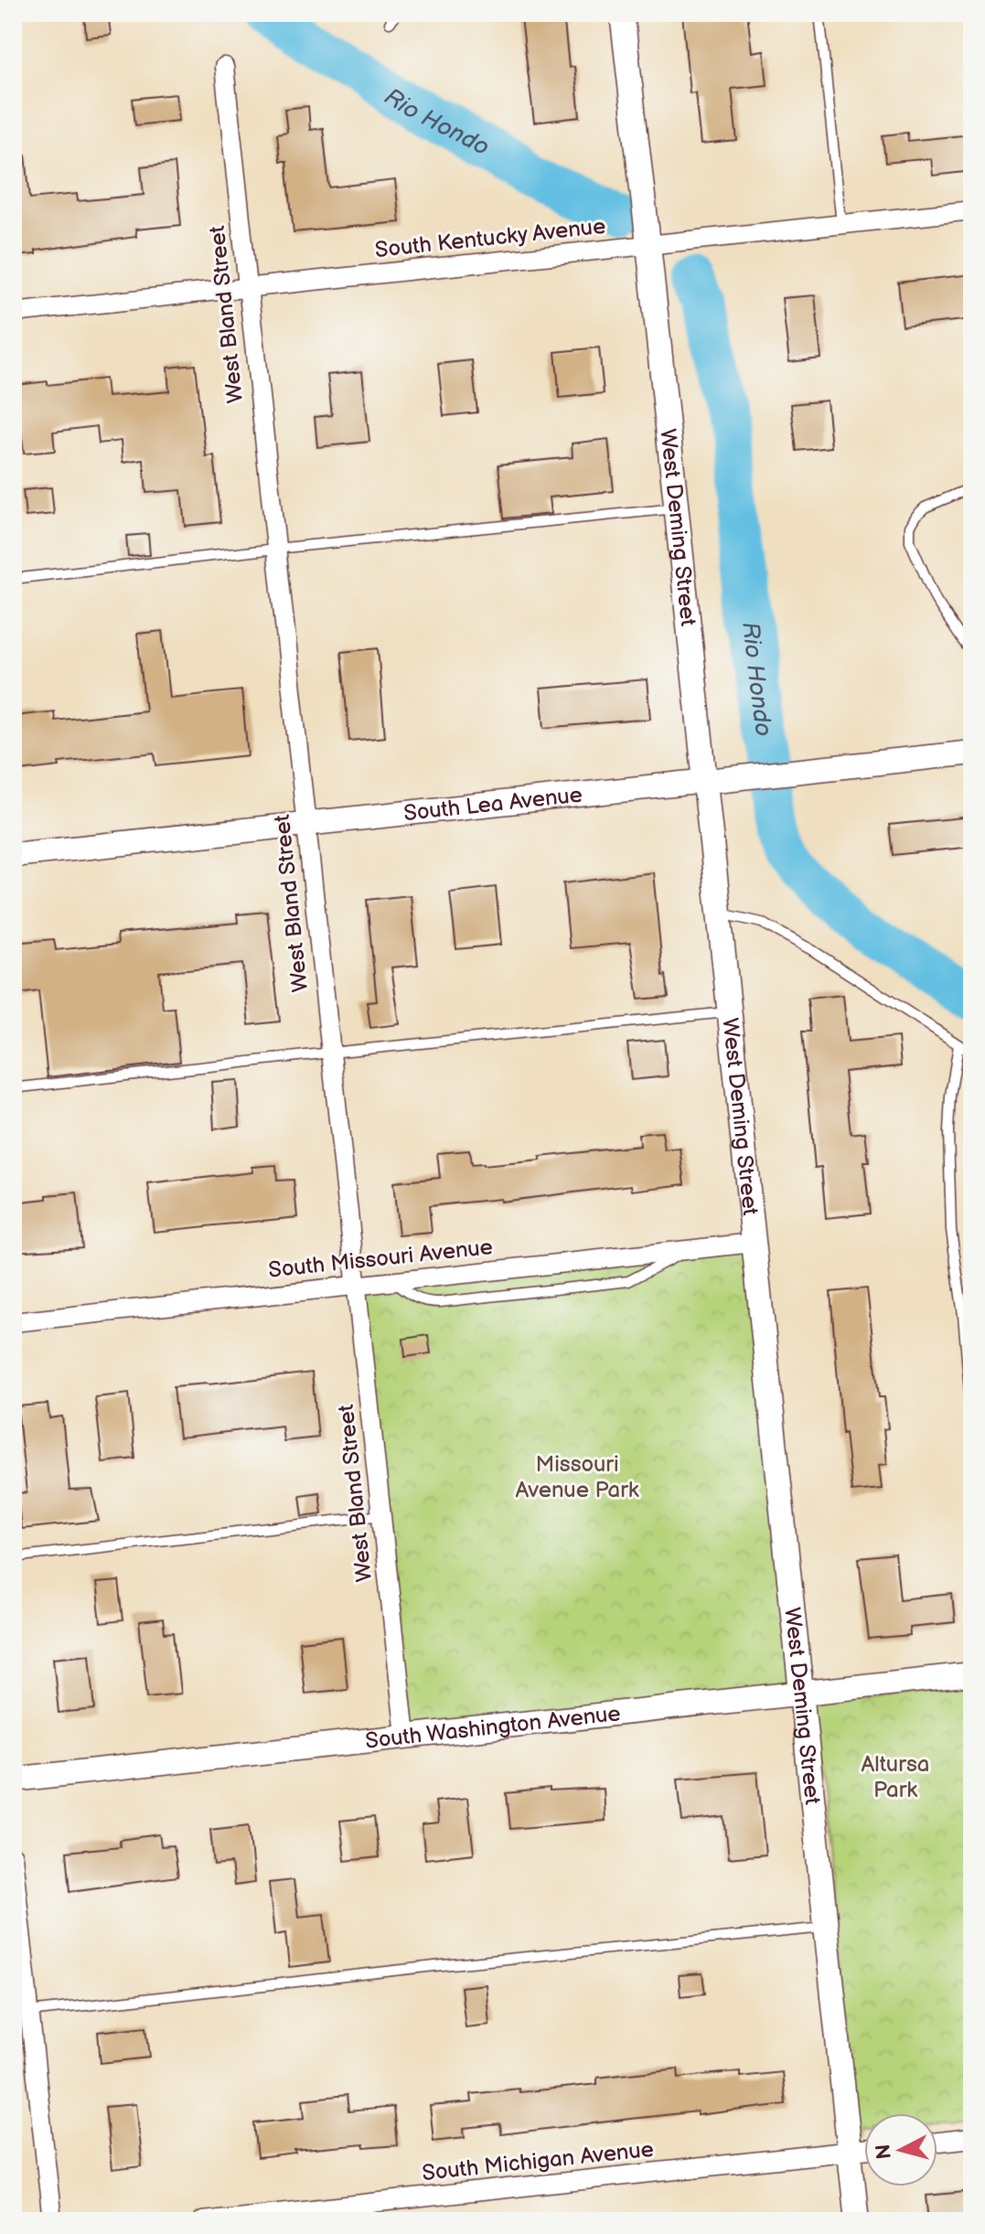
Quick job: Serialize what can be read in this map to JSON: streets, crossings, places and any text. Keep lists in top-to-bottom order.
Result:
{
  "streets": {
    "street": [
      "South Kentucky Avenue",
      "West Bland Street",
      "West Deming Street",
      "South Lea Avenue",
      "South Missouri Avenue",
      "South Washington Avenue",
      "South Michigan Avenue"
    ]
  },
  "crossings": [
    ["South Kentucky Avenue", "West Bland Street"],
    ["South Kentucky Avenue", "West Deming Street"],
    ["West Bland Street", "South Lea Avenue"],
    ["West Bland Street", "South Missouri Avenue"],
    ["West Bland Street", "South Washington Avenue"],
    ["West Deming Street", "South Lea Avenue"],
    ["West Deming Street", "South Missouri Avenue"],
    ["West Deming Street", "South Washington Avenue"],
    ["West Deming Street", "South Michigan Avenue"]
  ],
  "water": ["Rio Hondo"],
  "parks": ["Missouri Avenue Park", "Altursa Park"],
  "north": "left"
}
